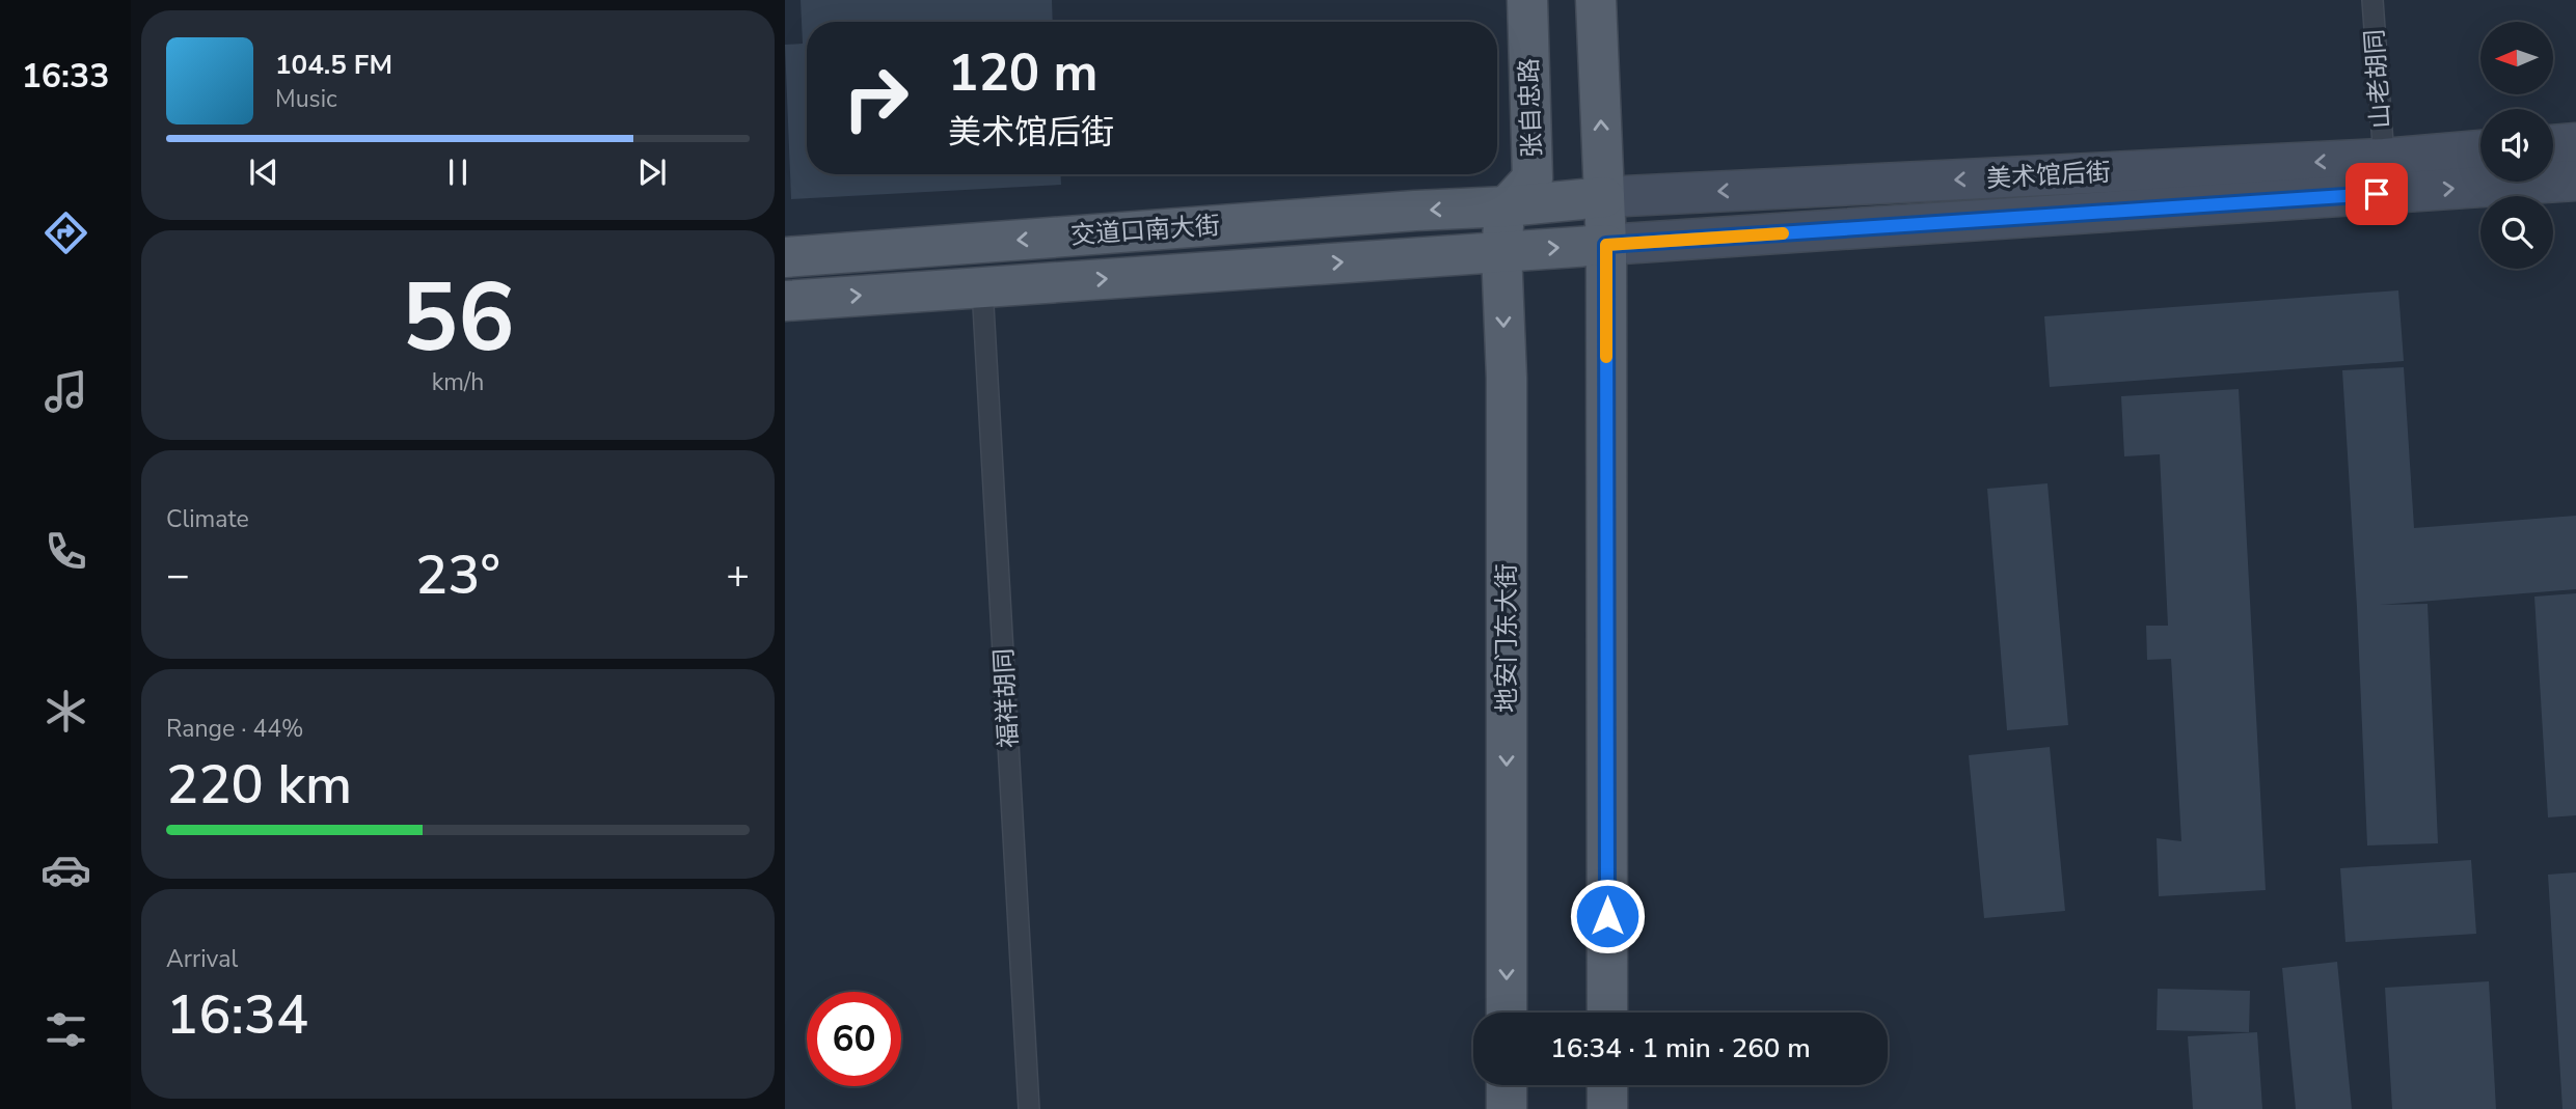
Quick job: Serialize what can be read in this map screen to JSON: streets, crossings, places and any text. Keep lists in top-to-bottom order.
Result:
{
  "streets": {
    "main road": [
      "张自忠路",
      "美术馆后街",
      "交道口南大街",
      "地安门东大街"
    ],
    "lane": ["山老胡同", "福祥胡同"]
  },
  "crossings": [
    ["山老胡同", "美术馆后街"],
    ["张自忠路", "交道口南大街"],
    ["张自忠路", "地安门东大街"],
    ["美术馆后街", "交道口南大街"],
    ["交道口南大街", "地安门东大街"],
    ["交道口南大街", "福祥胡同"]
  ],
  "north": "left",
  "page": {
    "tabs": "16:33",
    "turn": ["120 m", "美术馆后街"],
    "song": ["104.5 FM", "Music"],
    "tile": [
      ["56", "km/h"],
      "Climate",
      ["Range · 44%", "220 km"],
      ["Arrival", "16:34"]
    ],
    "heat": ["−", "23°", "+"],
    "limit": "60",
    "trip": "16:34 · 1 min · 260 m"
  }
}
